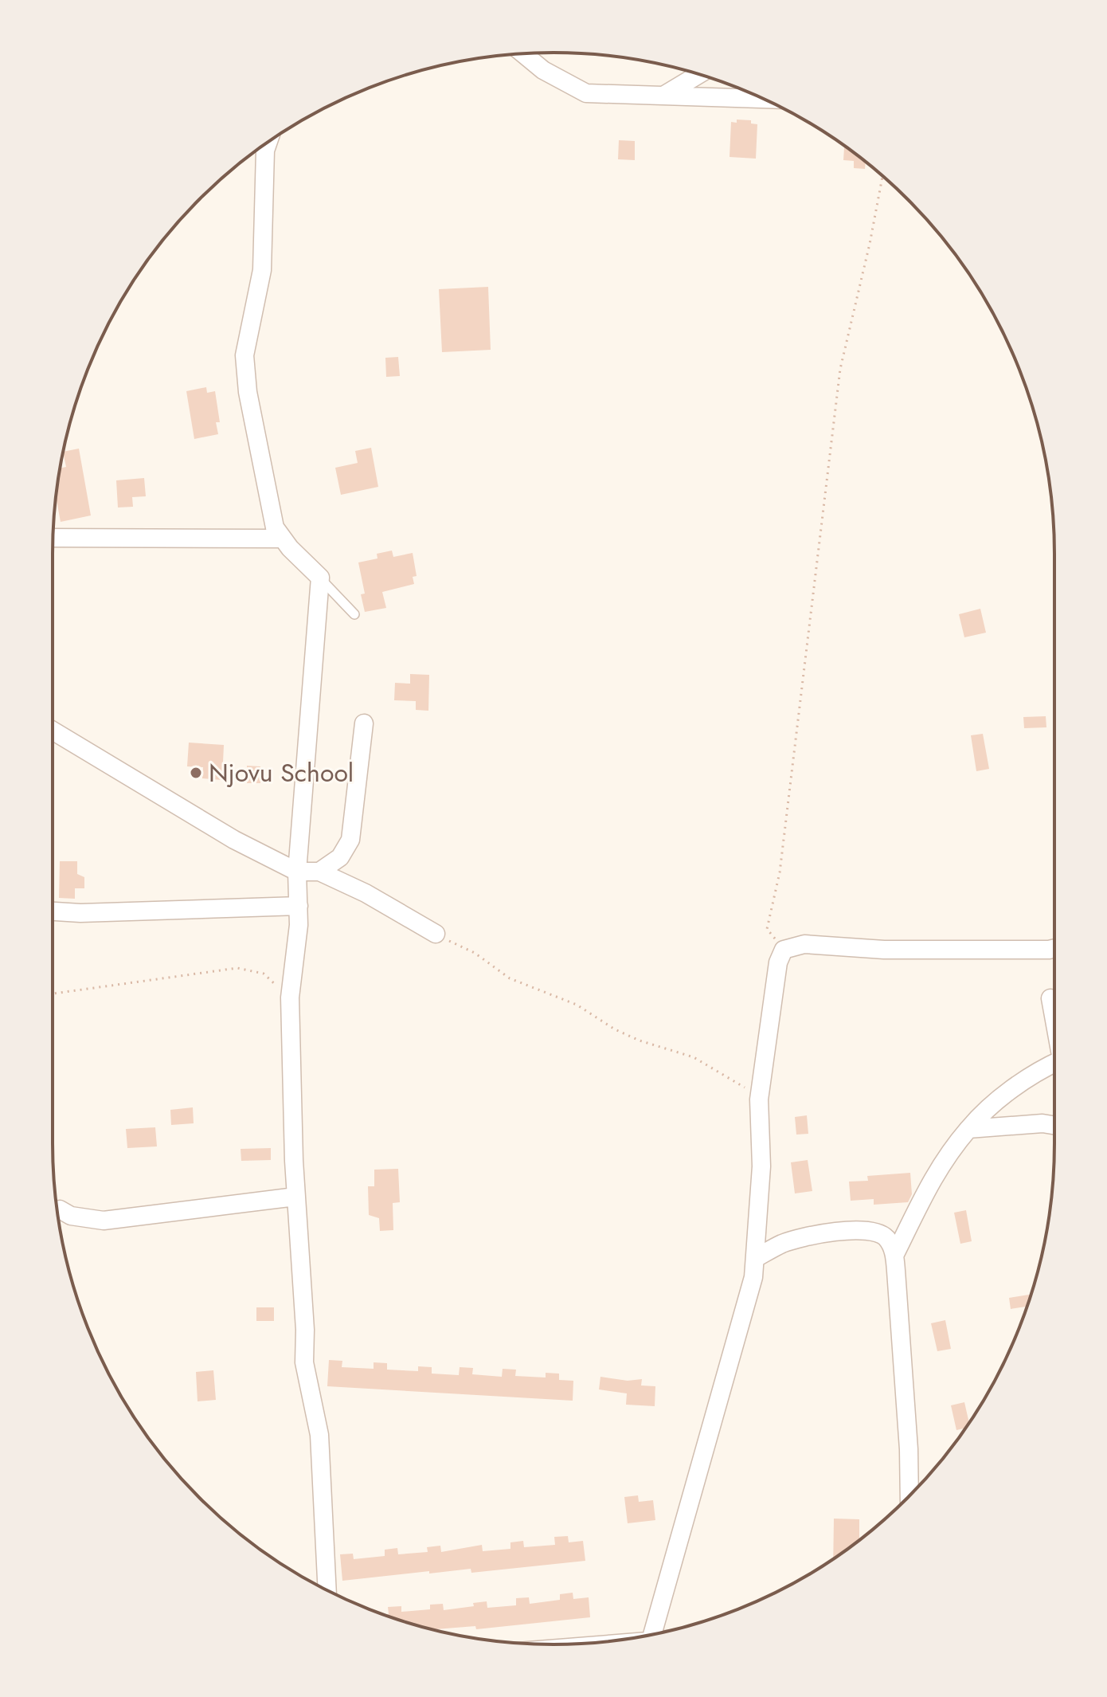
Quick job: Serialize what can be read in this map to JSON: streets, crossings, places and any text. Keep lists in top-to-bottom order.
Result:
{
  "places": ["Njovu School"]
}
